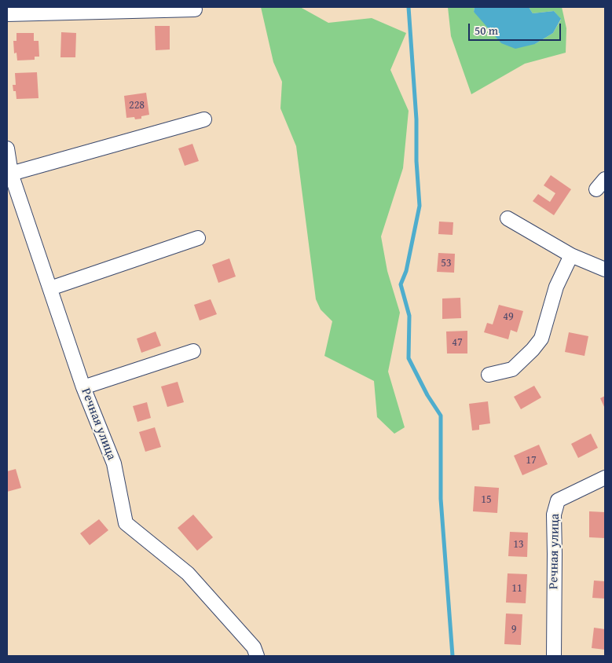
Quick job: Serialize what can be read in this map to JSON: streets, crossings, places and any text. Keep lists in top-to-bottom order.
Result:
{
  "streets": {
    "street": ["Речная улица"]
  },
  "house_numbers": [
    "228",
    "53",
    "49",
    "47",
    "17",
    "15",
    "13",
    "11",
    "9"
  ],
  "scale_bar": "50 m"
}
